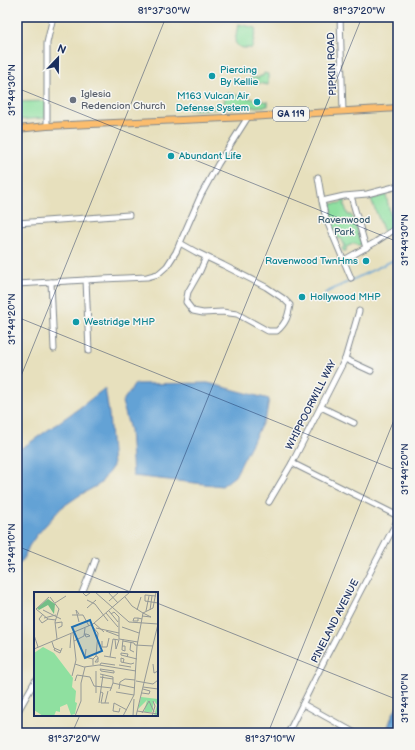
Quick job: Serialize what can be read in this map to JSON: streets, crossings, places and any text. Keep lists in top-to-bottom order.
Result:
{
  "streets": {
    "main road": ["GA 119"],
    "street": ["PIPKIN ROAD", "WHIPPOORWILL WAY", "PINELAND AVENUE"]
  },
  "crossings": [
    ["PIPKIN ROAD", "GA 119"]
  ],
  "parks": ["Ravenwood Park"],
  "places": [
    "Piercing By Kellie",
    "Iglesia Redencion Church",
    "M163 Vulcan Air Defense System",
    "Abundant Life",
    "Ravenwood TwnHms",
    "Hollywood MHP",
    "Westridge MHP"
  ],
  "north": "top",
  "coordinates": [
    "81°37'30\"W",
    "81°37'20\"W",
    "31°49'30\"N",
    "31°49'20\"N",
    "31°49'10\"N",
    "81°37'10\"W"
  ]
}
